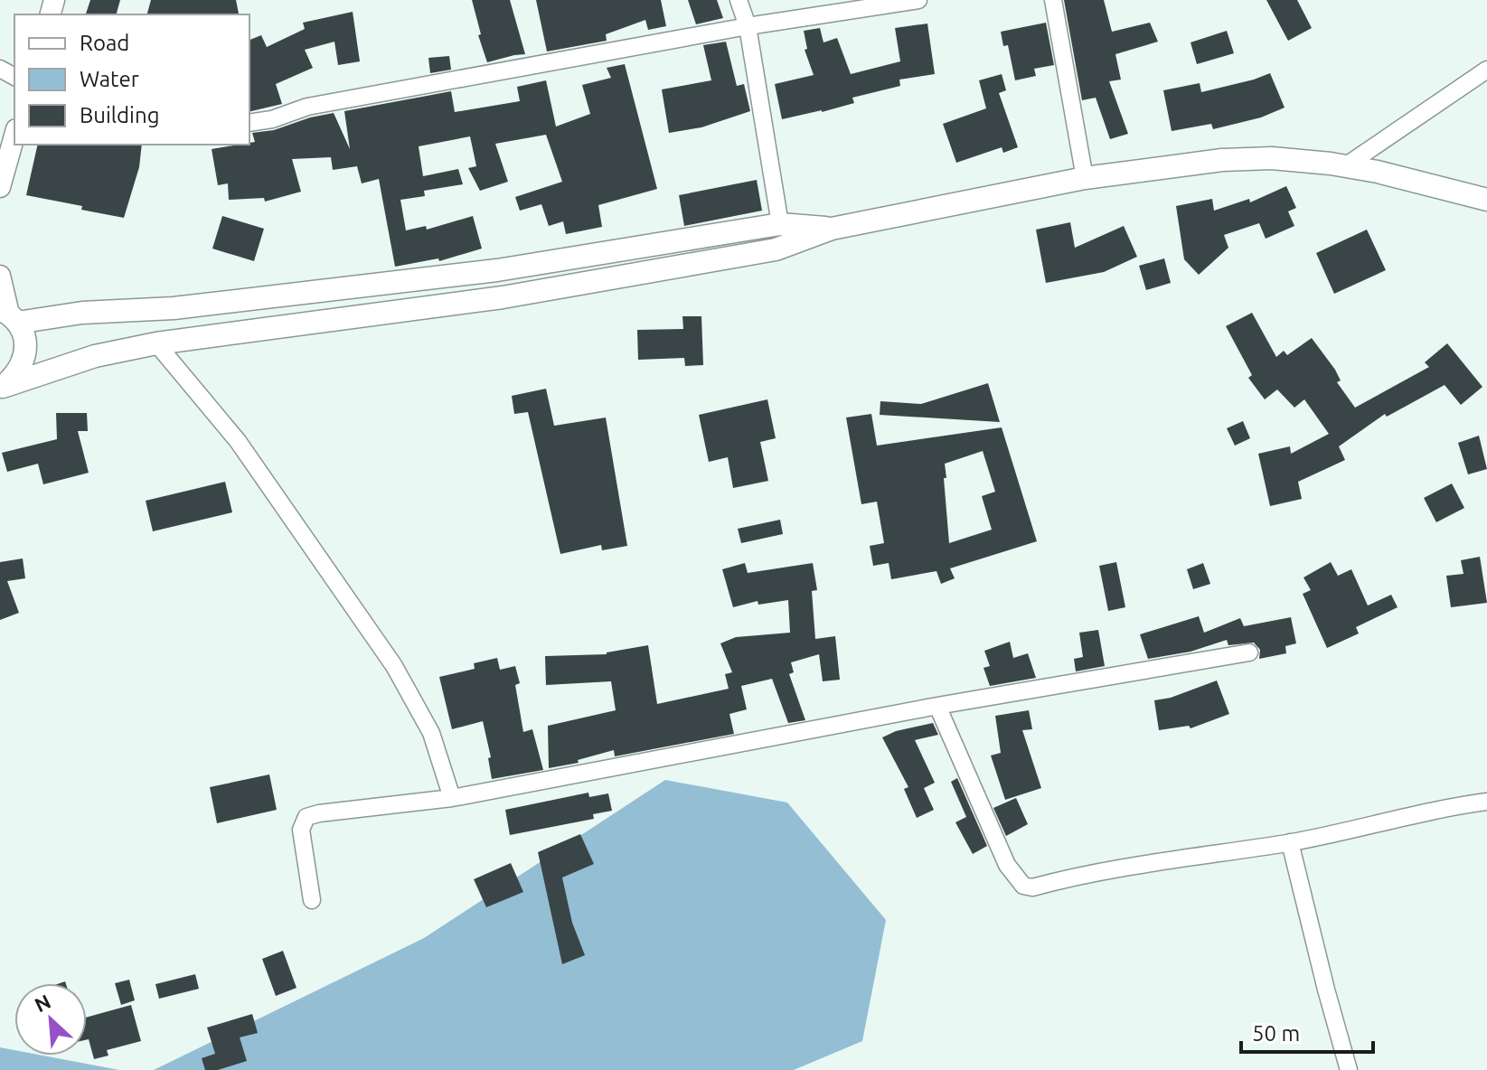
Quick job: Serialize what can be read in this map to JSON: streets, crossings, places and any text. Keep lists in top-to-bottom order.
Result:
{
  "legend": ["Road", "Water", "Building"],
  "scale_bar": "50 m",
  "north": "top left"
}
